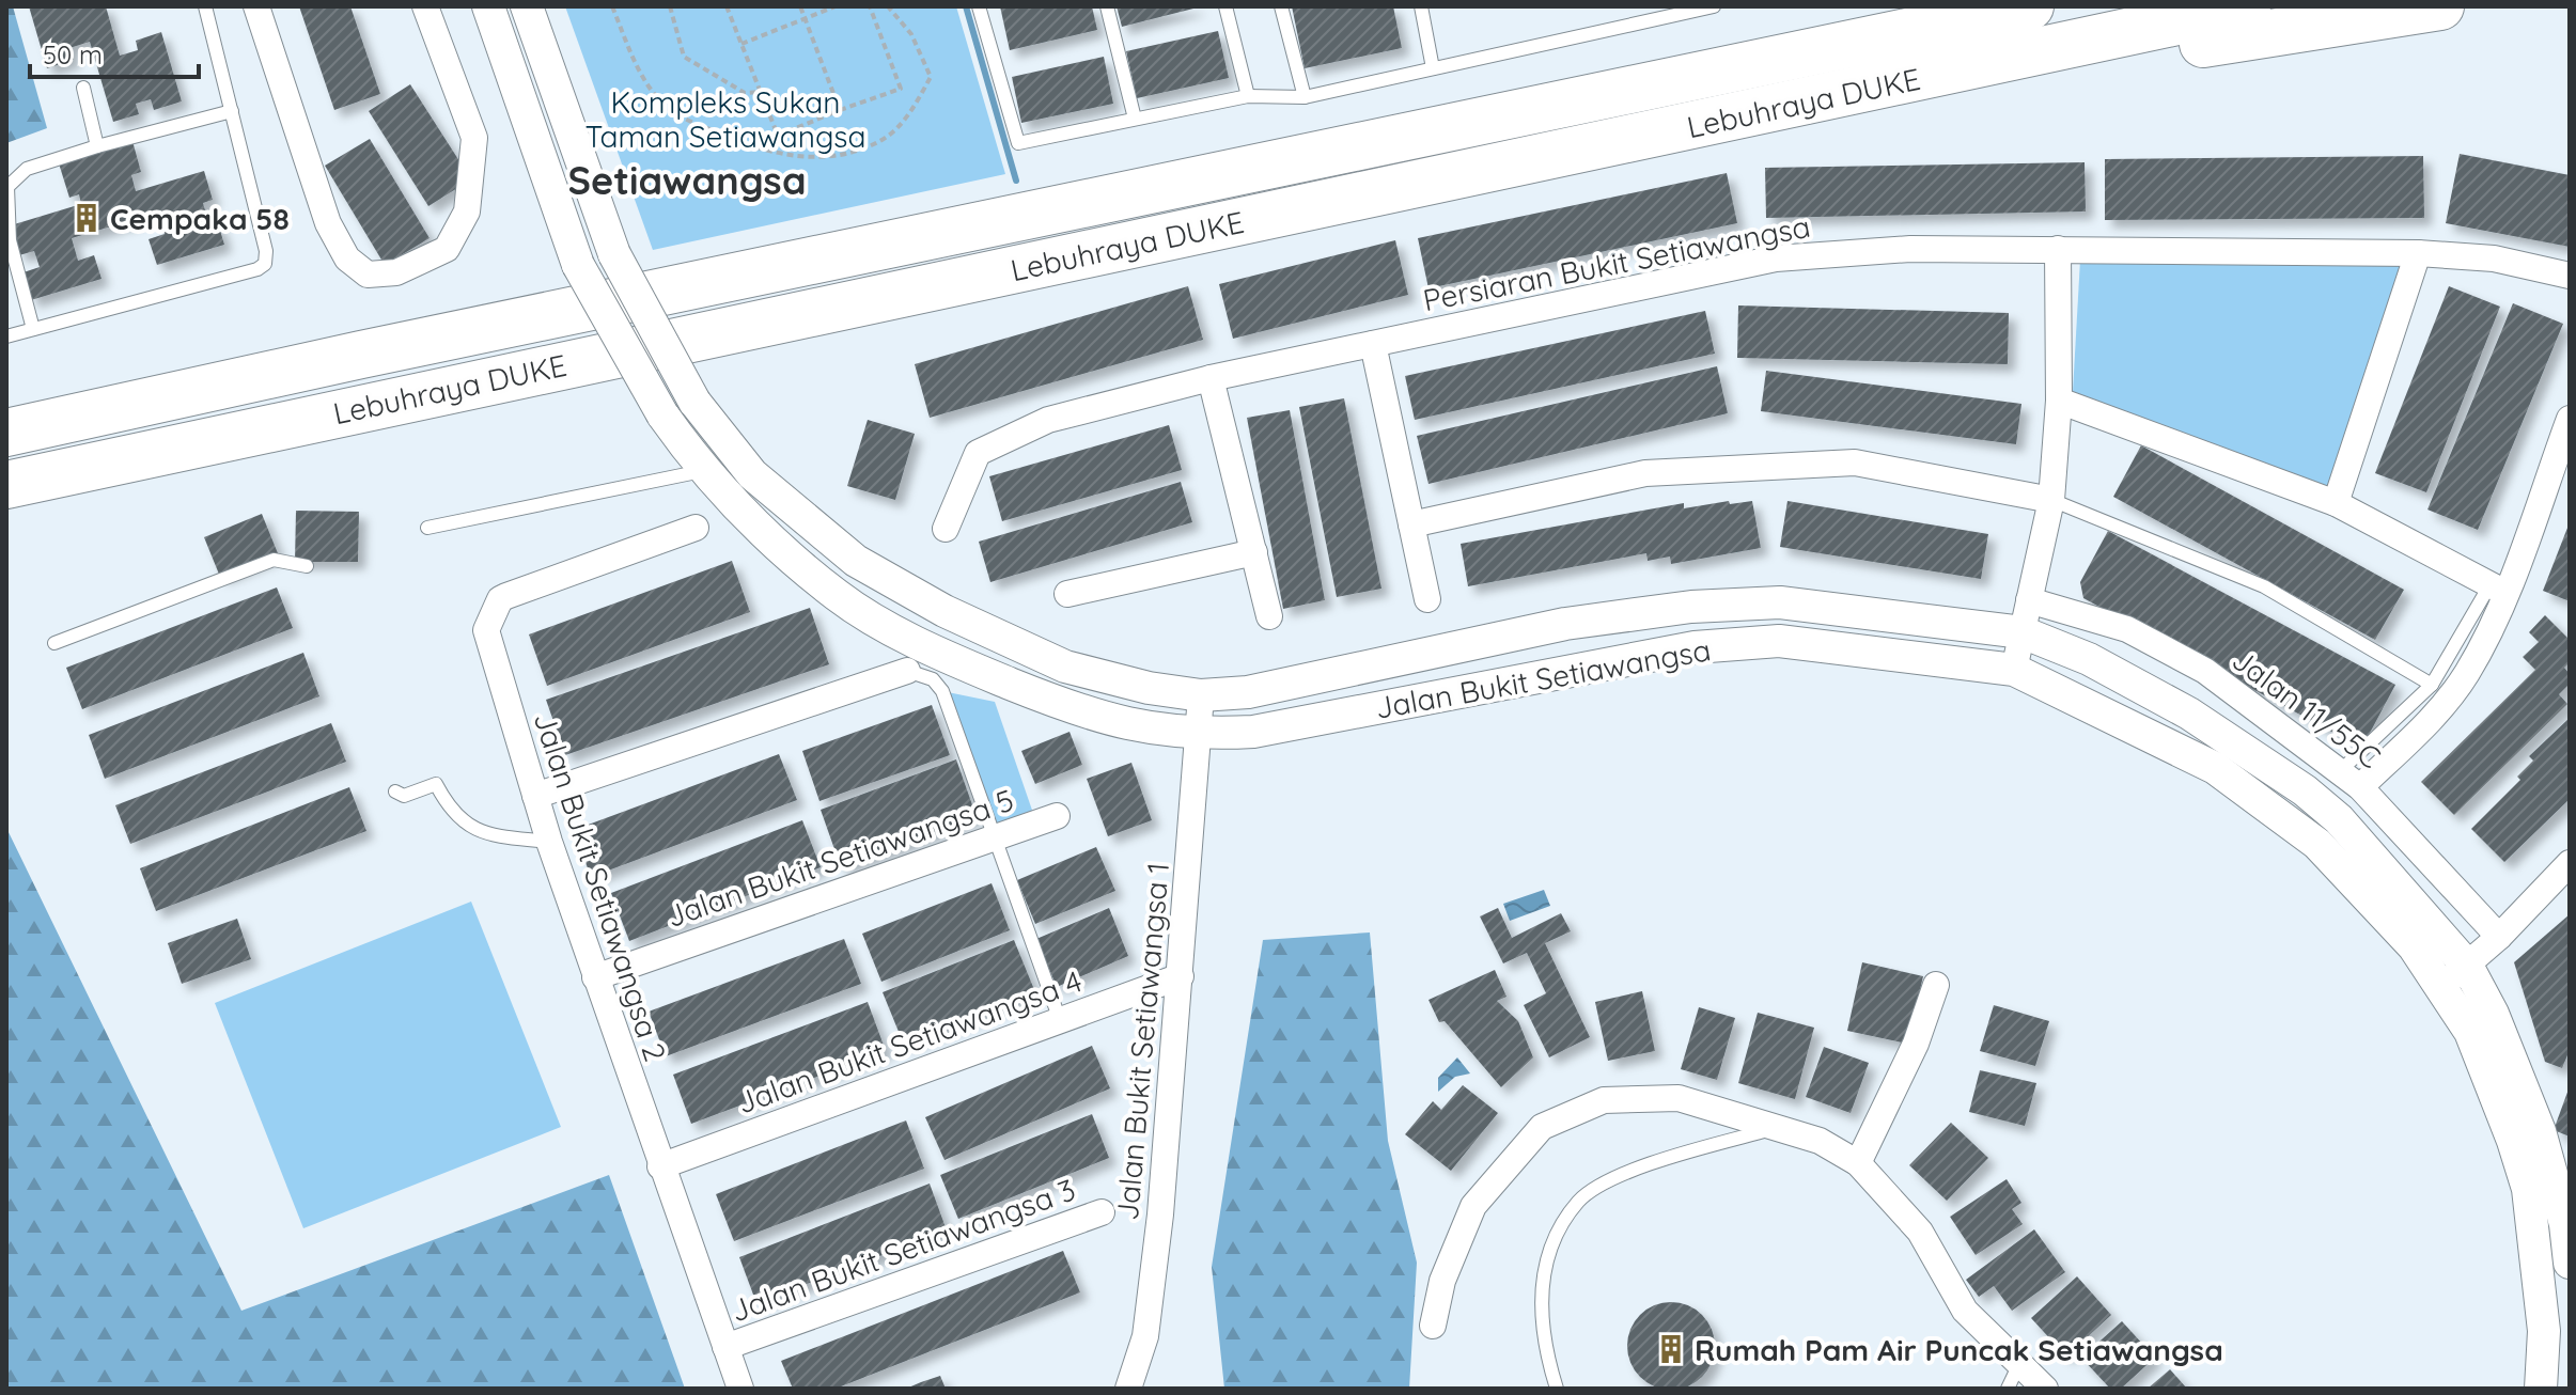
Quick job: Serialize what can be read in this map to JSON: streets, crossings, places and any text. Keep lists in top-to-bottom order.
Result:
{
  "streets": {
    "highway": ["Lebuhraya DUKE"],
    "street": [
      "Persiaran Bukit Setiawangsa",
      "Jalan Bukit Setiawangsa",
      "Jalan 11/55C",
      "Jalan Bukit Setiawangsa 5",
      "Jalan Bukit Setiawangsa 2",
      "Jalan Bukit Setiawangsa 4",
      "Jalan Bukit Setiawangsa 1",
      "Jalan Bukit Setiawangsa 3"
    ]
  },
  "crossings": [
    ["Jalan Bukit Setiawangsa", "Jalan Bukit Setiawangsa 1"],
    ["Jalan Bukit Setiawangsa 5", "Jalan Bukit Setiawangsa 2"],
    ["Jalan Bukit Setiawangsa 2", "Jalan Bukit Setiawangsa 4"],
    ["Jalan Bukit Setiawangsa 2", "Jalan Bukit Setiawangsa 3"],
    ["Jalan Bukit Setiawangsa 4", "Jalan Bukit Setiawangsa 1"]
  ],
  "districts": ["Setiawangsa"],
  "parks": ["Kompleks Sukan Taman Setiawangsa"],
  "places": {
    "building": ["Cempaka 58", "Rumah Pam Air Puncak Setiawangsa"]
  },
  "scale_bar": "50 m"
}
